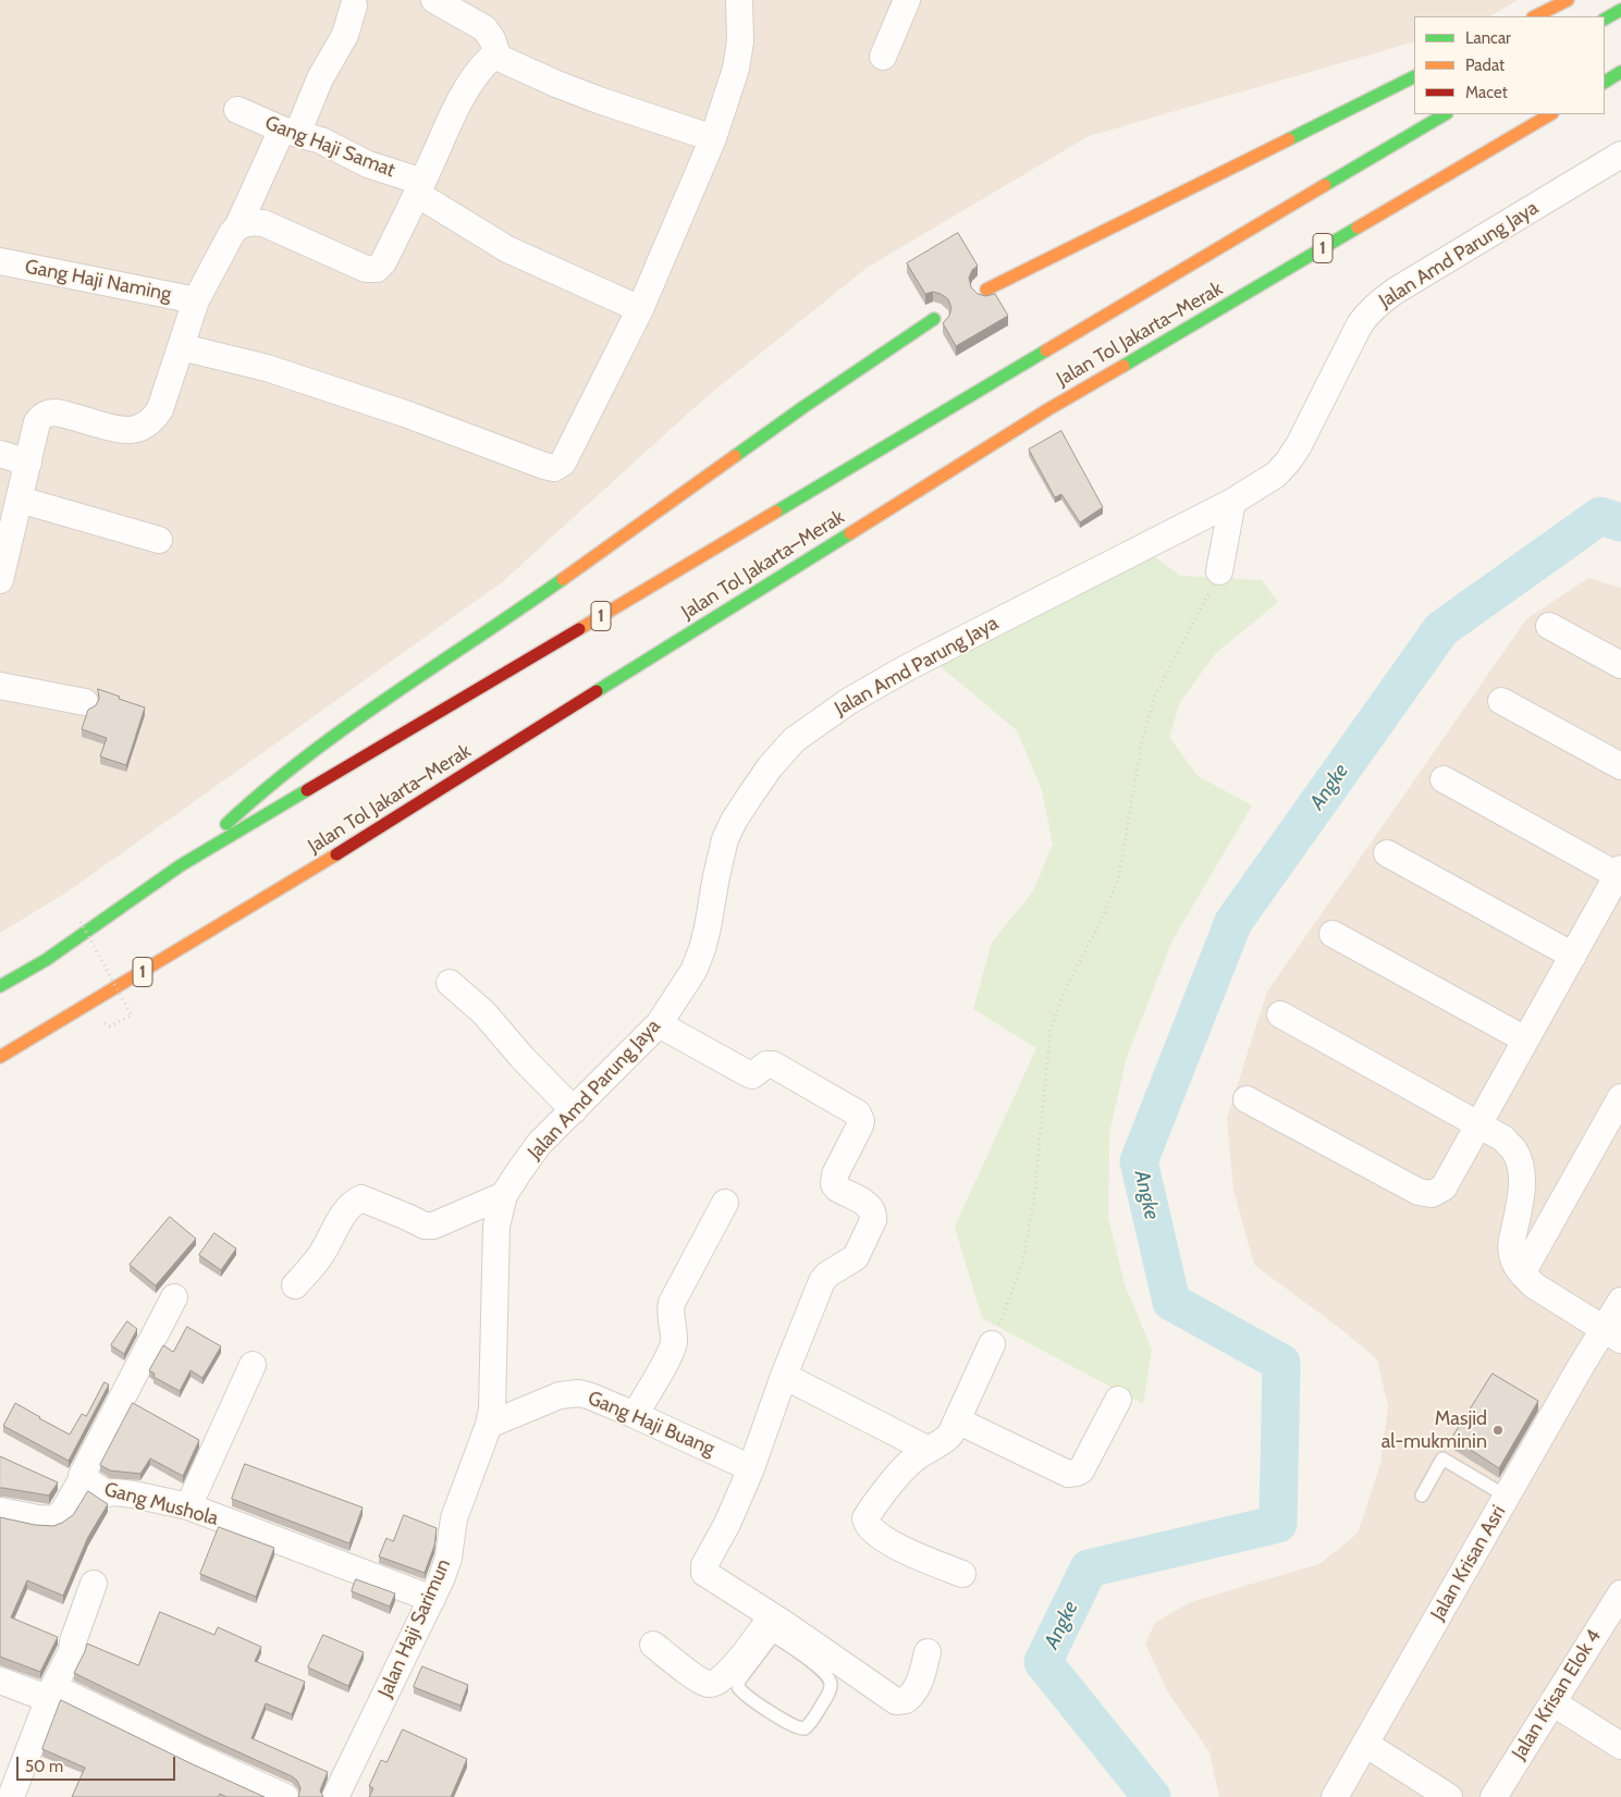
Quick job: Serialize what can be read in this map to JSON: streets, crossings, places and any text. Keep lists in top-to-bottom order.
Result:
{
  "streets": {
    "highway": ["1", "Jalan Tol Jakarta–Merak"],
    "street": [
      "Gang Haji Samat",
      "Jalan Amd Parung Jaya",
      "Gang Haji Naming",
      "Gang Haji Buang",
      "Gang Mushola",
      "Jalan Krisan Asri",
      "Jalan Haji Sarimun",
      "Jalan Krisan Elok 4"
    ]
  },
  "crossings": [
    ["Jalan Amd Parung Jaya", "Gang Haji Buang"],
    ["Jalan Amd Parung Jaya", "Jalan Haji Sarimun"],
    ["Gang Haji Buang", "Jalan Haji Sarimun"],
    ["Gang Mushola", "Jalan Haji Sarimun"]
  ],
  "water": ["Angke"],
  "places": ["Masjid al-mukminin"],
  "legend": ["Lancar", "Padat", "Macet"],
  "scale_bar": "50 m"
}
